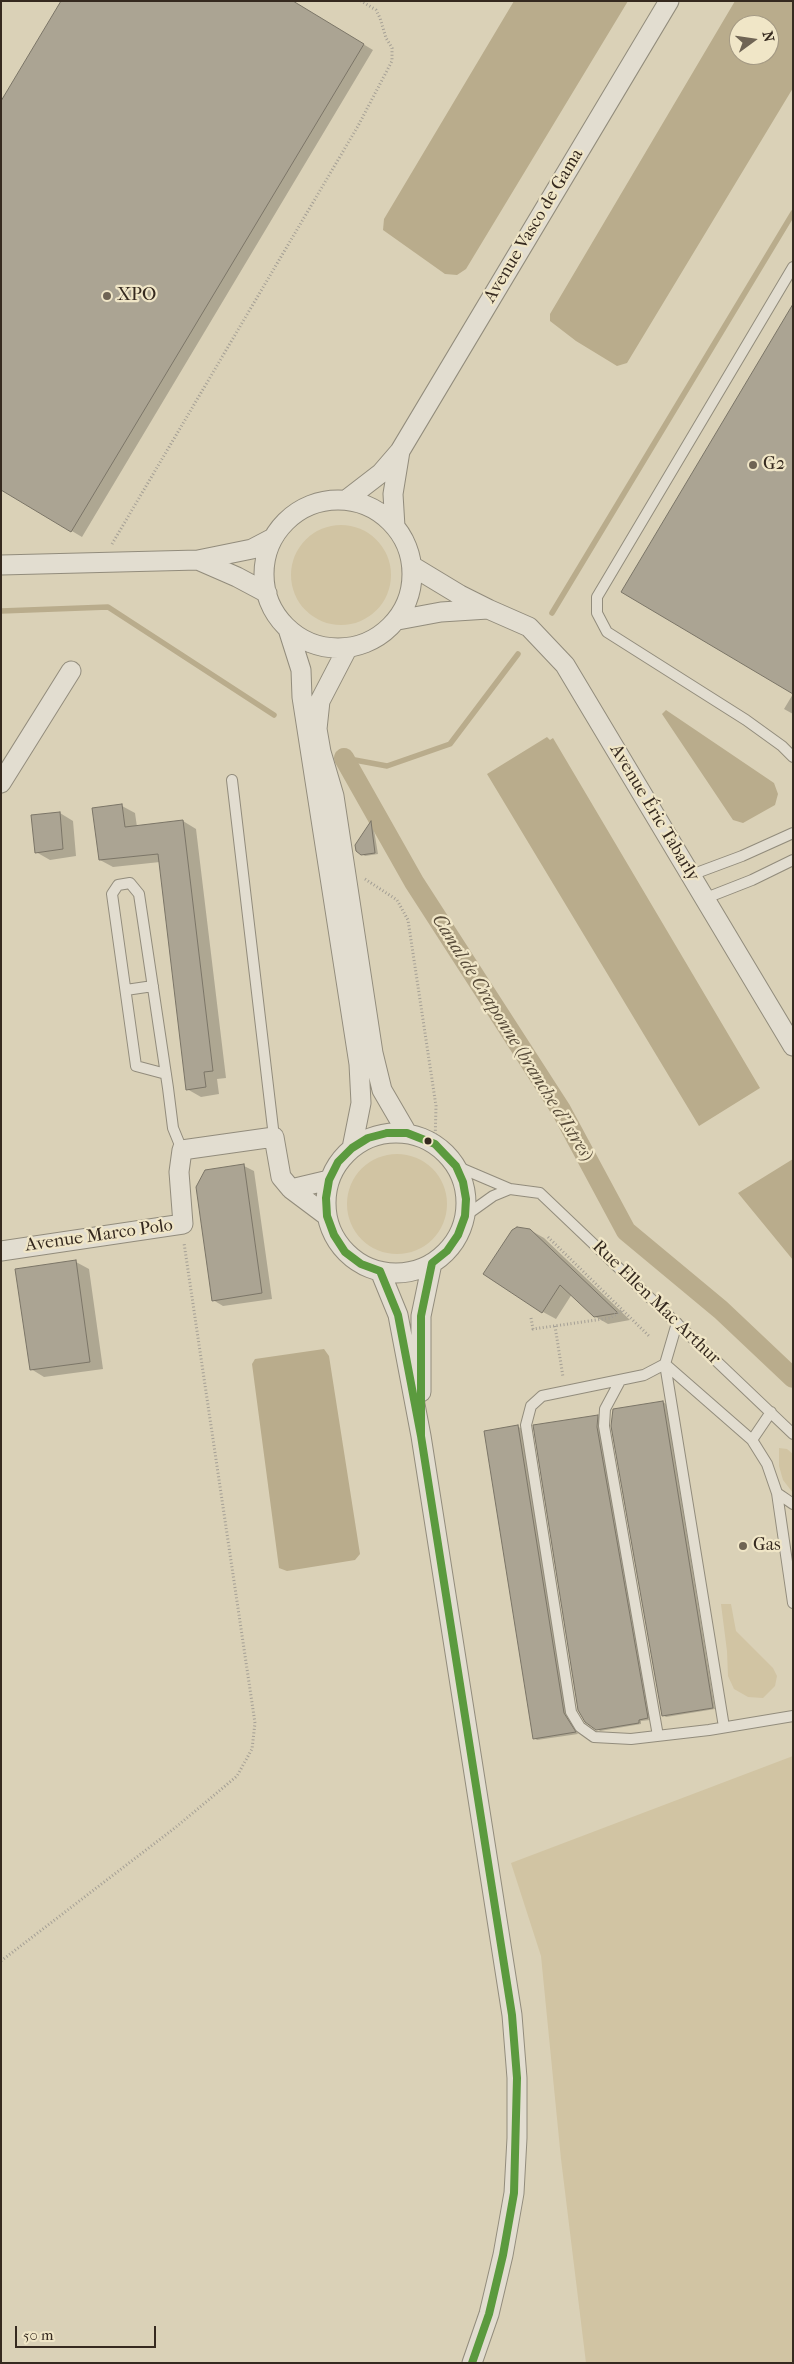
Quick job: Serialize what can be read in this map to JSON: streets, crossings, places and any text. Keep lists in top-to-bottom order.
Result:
{
  "streets": {
    "street": ["Avenue Vasco de Gama", "Avenue Éric Tabarly", "Avenue Marco Polo"],
    "lane": ["Rue Ellen Mac Arthur"]
  },
  "water": ["Canal de Craponne (branche d'Istres)"],
  "places": ["XPO", "G2", "Gas"],
  "scale_bar": "50 m",
  "north": "right"
}
